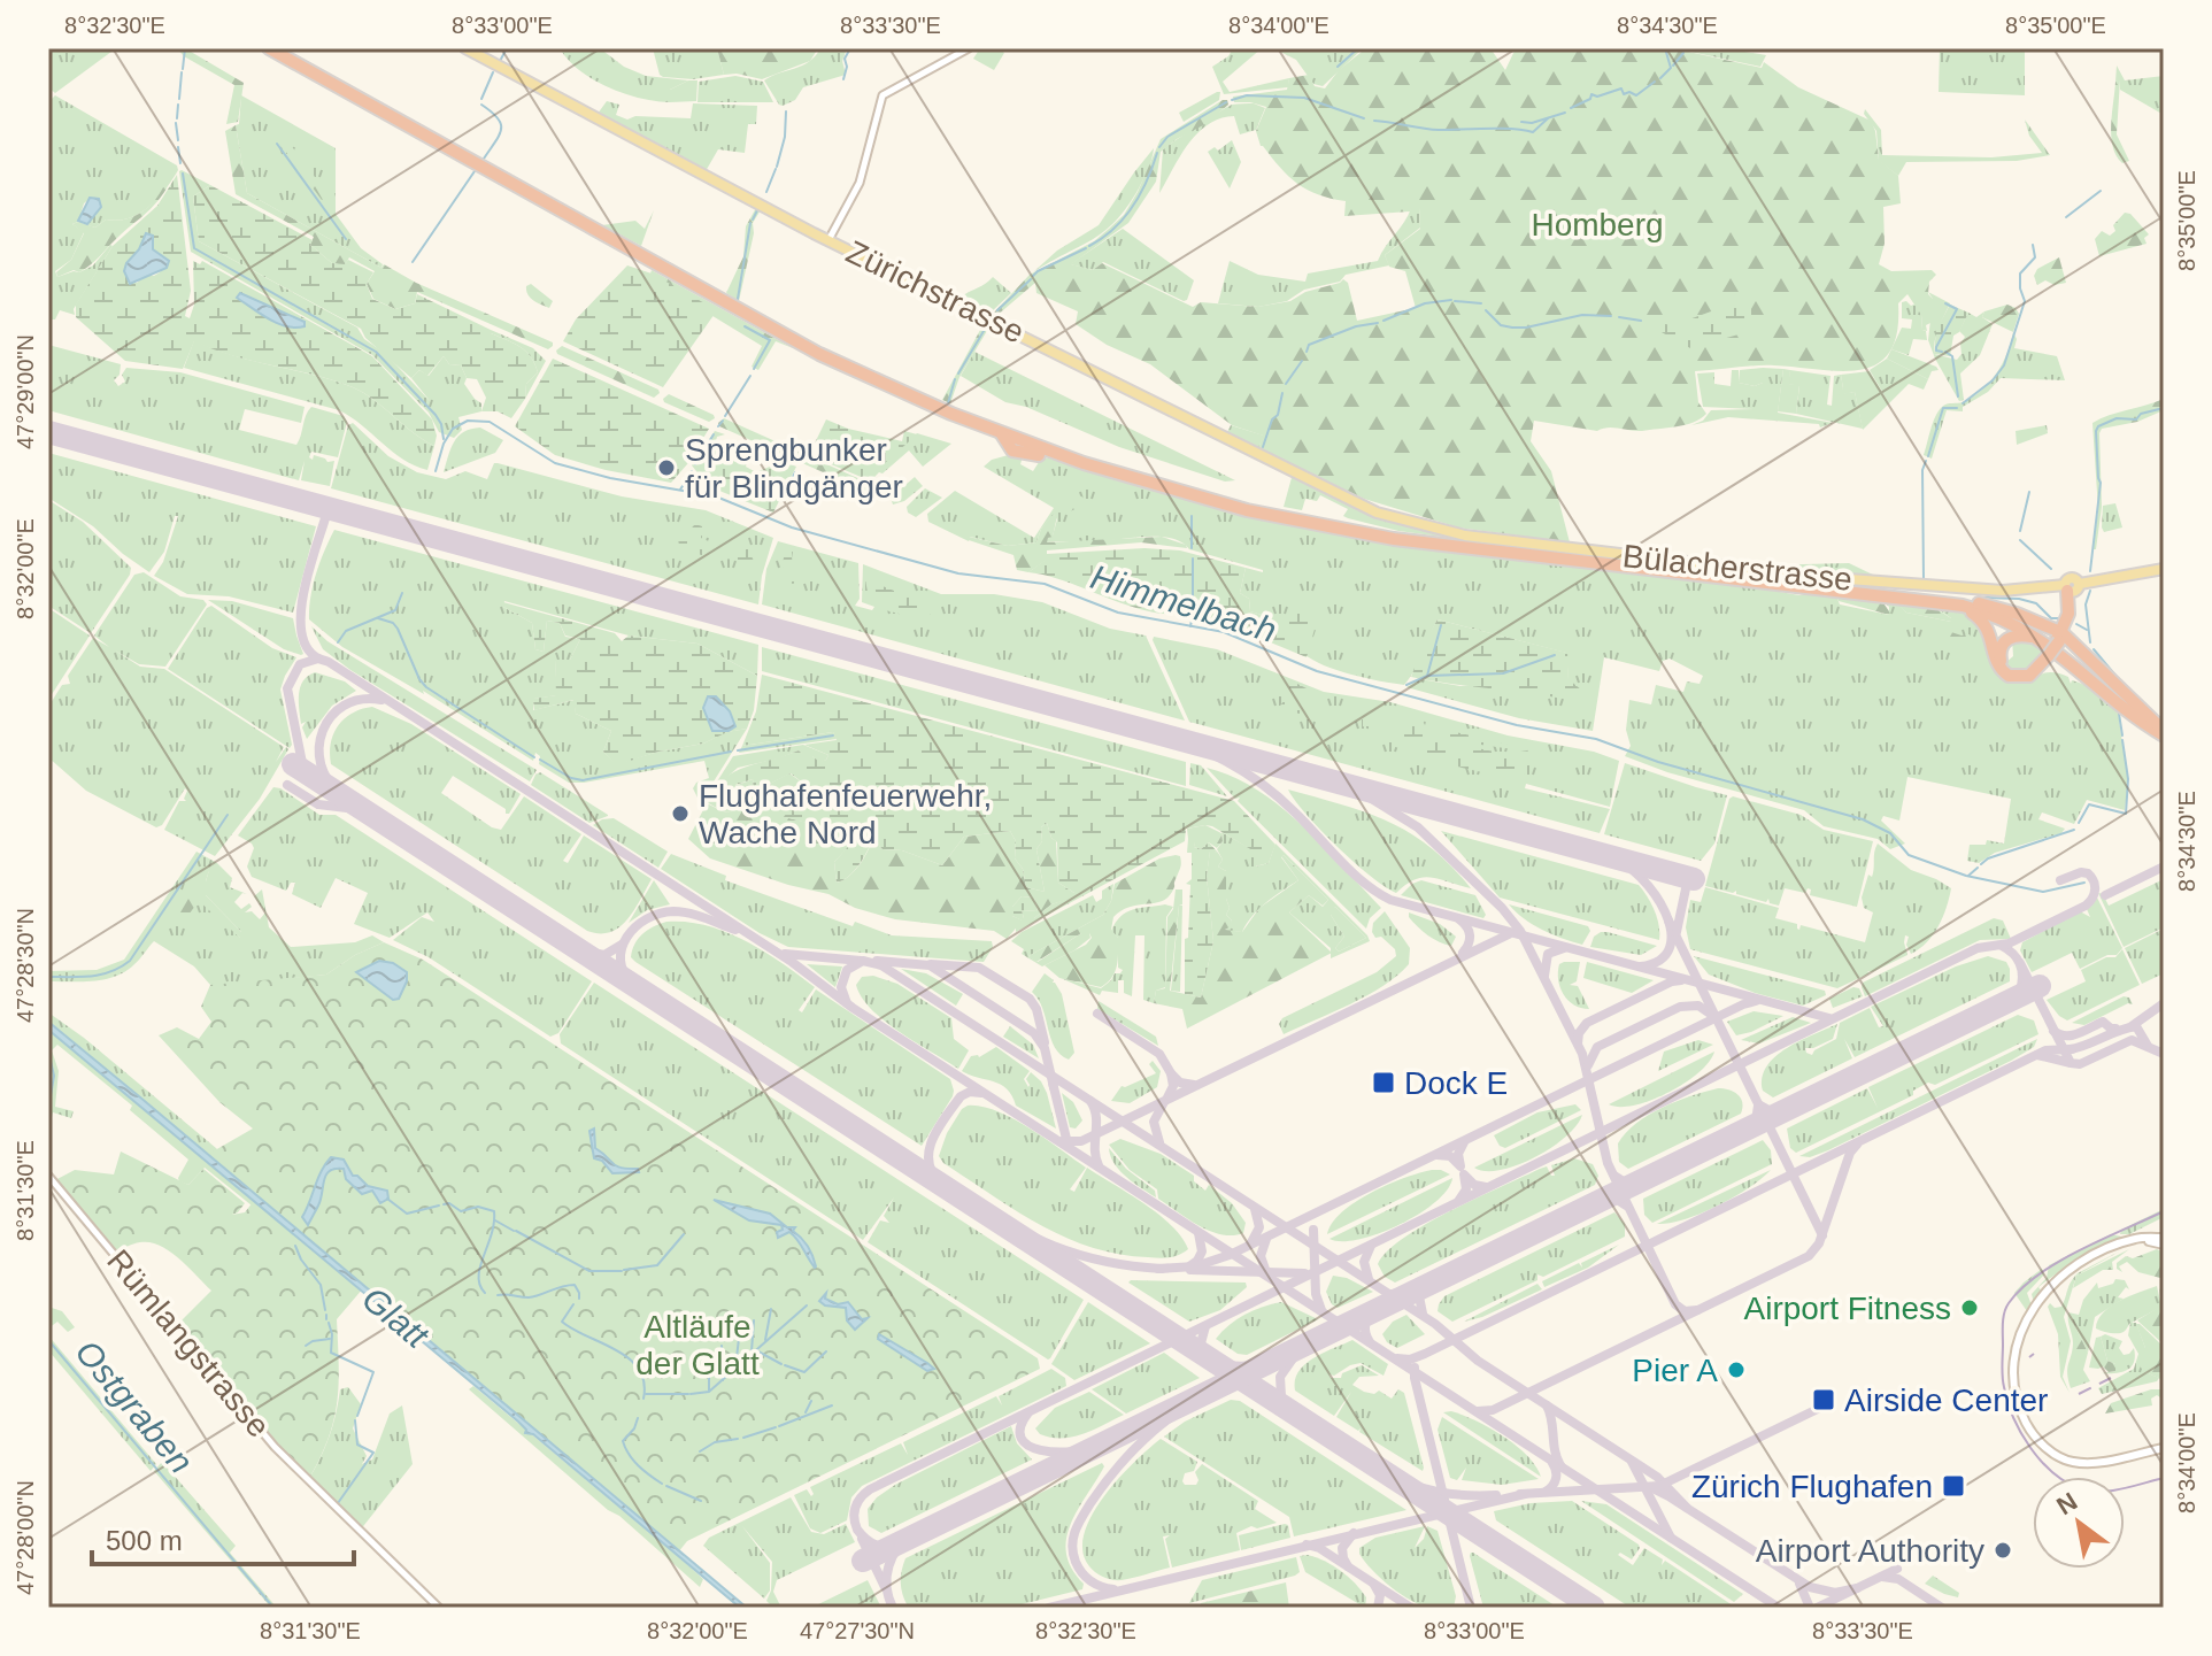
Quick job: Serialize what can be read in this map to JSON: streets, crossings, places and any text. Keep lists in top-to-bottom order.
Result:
{
  "streets": {
    "main road": ["Zürichstrasse", "Bülacherstrasse"],
    "street": ["Rümlangstrasse"]
  },
  "crossings": [
    ["Zürichstrasse", "Bülacherstrasse"]
  ],
  "water": ["Himmelbach", "Glatt", "Ostgraben"],
  "parks": ["Homberg", "Altläufe der Glatt"],
  "places": {
    "other": [
      "Sprengbunker für Blindgänger",
      "Flughafenfeuerwehr, Wache Nord",
      "Airport Fitness",
      "Pier A",
      "Airport Authority"
    ],
    "transit": ["Dock E", "Airside Center", "Zürich Flughafen"]
  },
  "scale_bar": "500 m",
  "north": "top left",
  "coordinates": [
    "8°32'30\"E",
    "8°33'00\"E",
    "8°33'30\"E",
    "8°34'00\"E",
    "8°34'30\"E",
    "8°35'00\"E",
    "47°29'00\"N",
    "8°32'00\"E",
    "47°28'30\"N",
    "8°31'30\"E",
    "47°28'00\"N",
    "47°27'30\"N"
  ]
}
